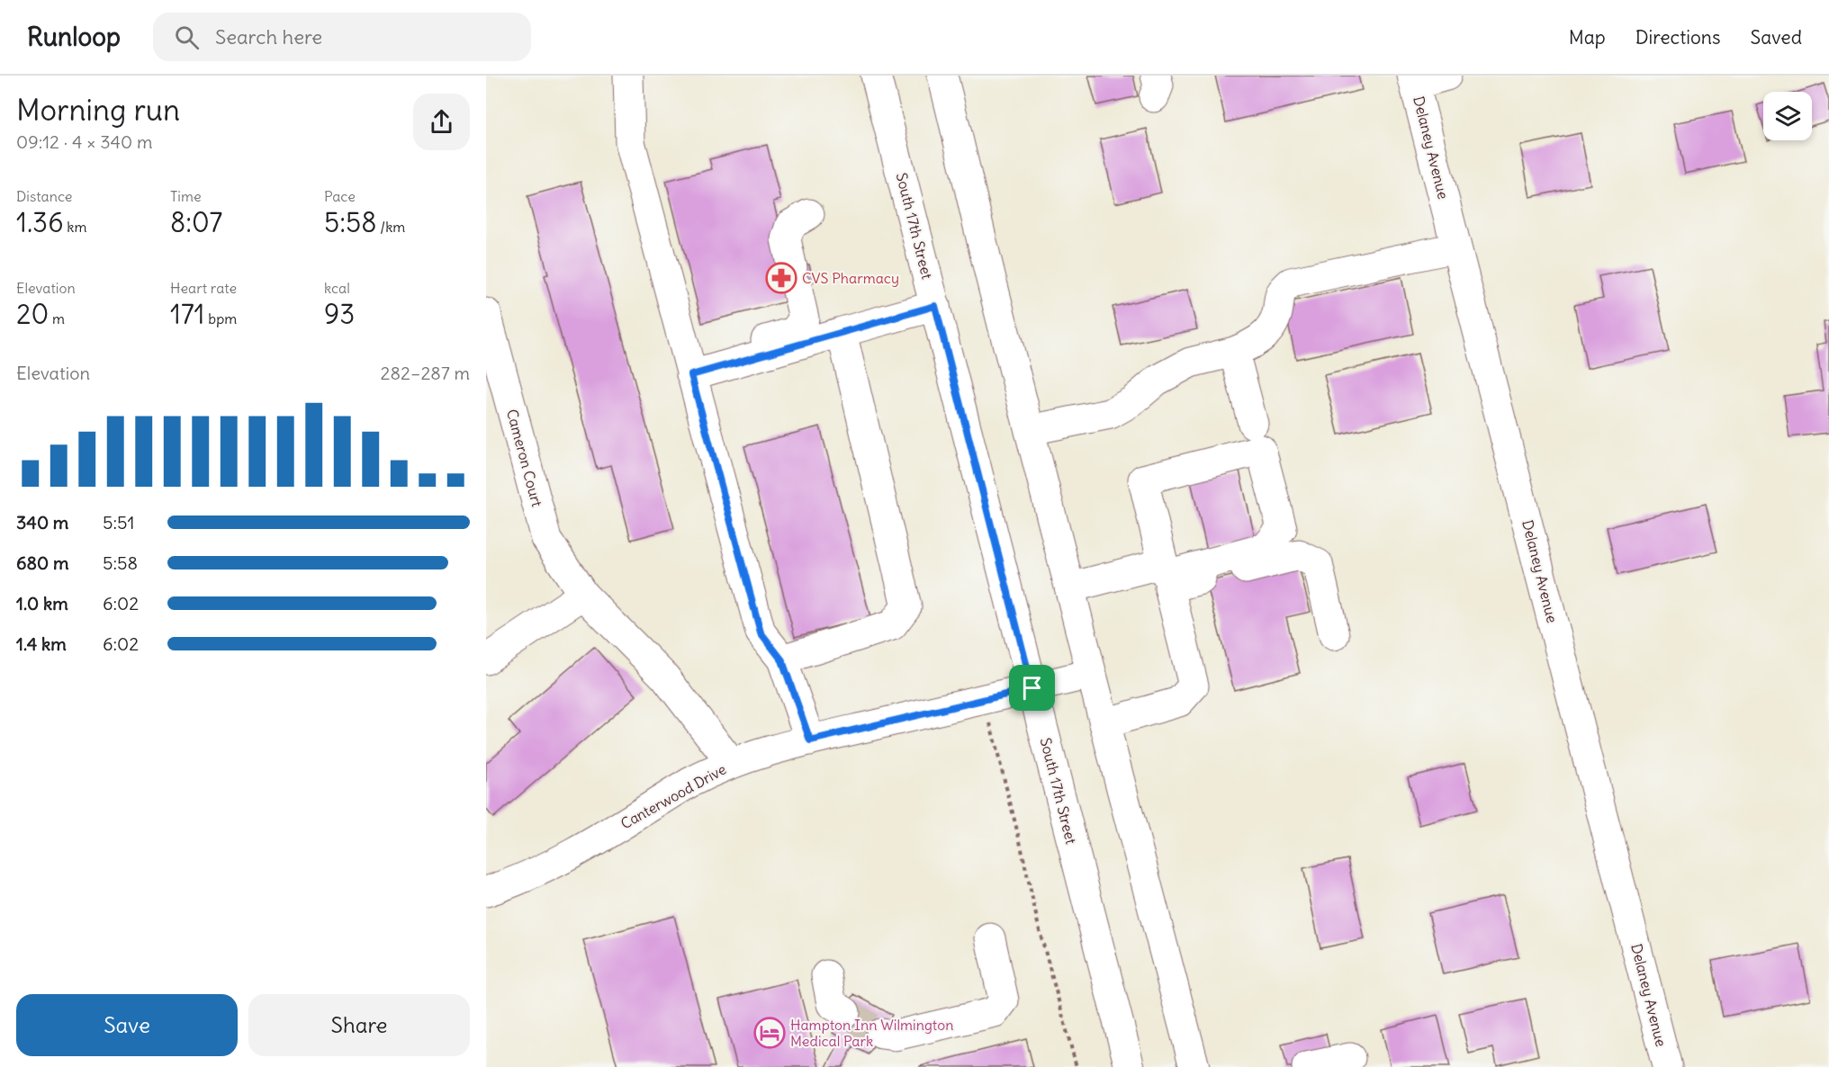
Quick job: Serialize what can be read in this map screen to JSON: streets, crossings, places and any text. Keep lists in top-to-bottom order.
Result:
{
  "streets": {
    "street": [
      "Delaney Avenue",
      "South 17th Street",
      "Cameron Court",
      "Canterwood Drive"
    ]
  },
  "crossings": [
    ["South 17th Street", "Canterwood Drive"],
    ["Cameron Court", "Canterwood Drive"]
  ],
  "places": {
    "pharmacy": ["CVS Pharmacy"],
    "hotel": ["Hampton Inn Wilmington Medical Park"]
  },
  "page": {
    "header": "Runloop",
    "search": "Search here",
    "nav": ["Map", "Directions", "Saved"],
    "heading": ["Morning run", "09:12 · 4 × 340 m"],
    "stats": [
      ["Distance", "1.36 km"],
      ["Time", "8:07"],
      ["Pace", "5:58 /km"],
      ["Elevation", "20 m"],
      ["Heart rate", "171 bpm"],
      ["kcal", "93"]
    ],
    "chart": ["Elevation", "282–287 m"],
    "list": [
      {
        "name": "340 m",
        "note": "5:51"
      },
      {
        "name": "680 m",
        "note": "5:58"
      },
      {
        "name": "1.0 km",
        "note": "6:02"
      },
      {
        "name": "1.4 km",
        "note": "6:02"
      }
    ],
    "buttons": ["Save", "Share"]
  }
}
